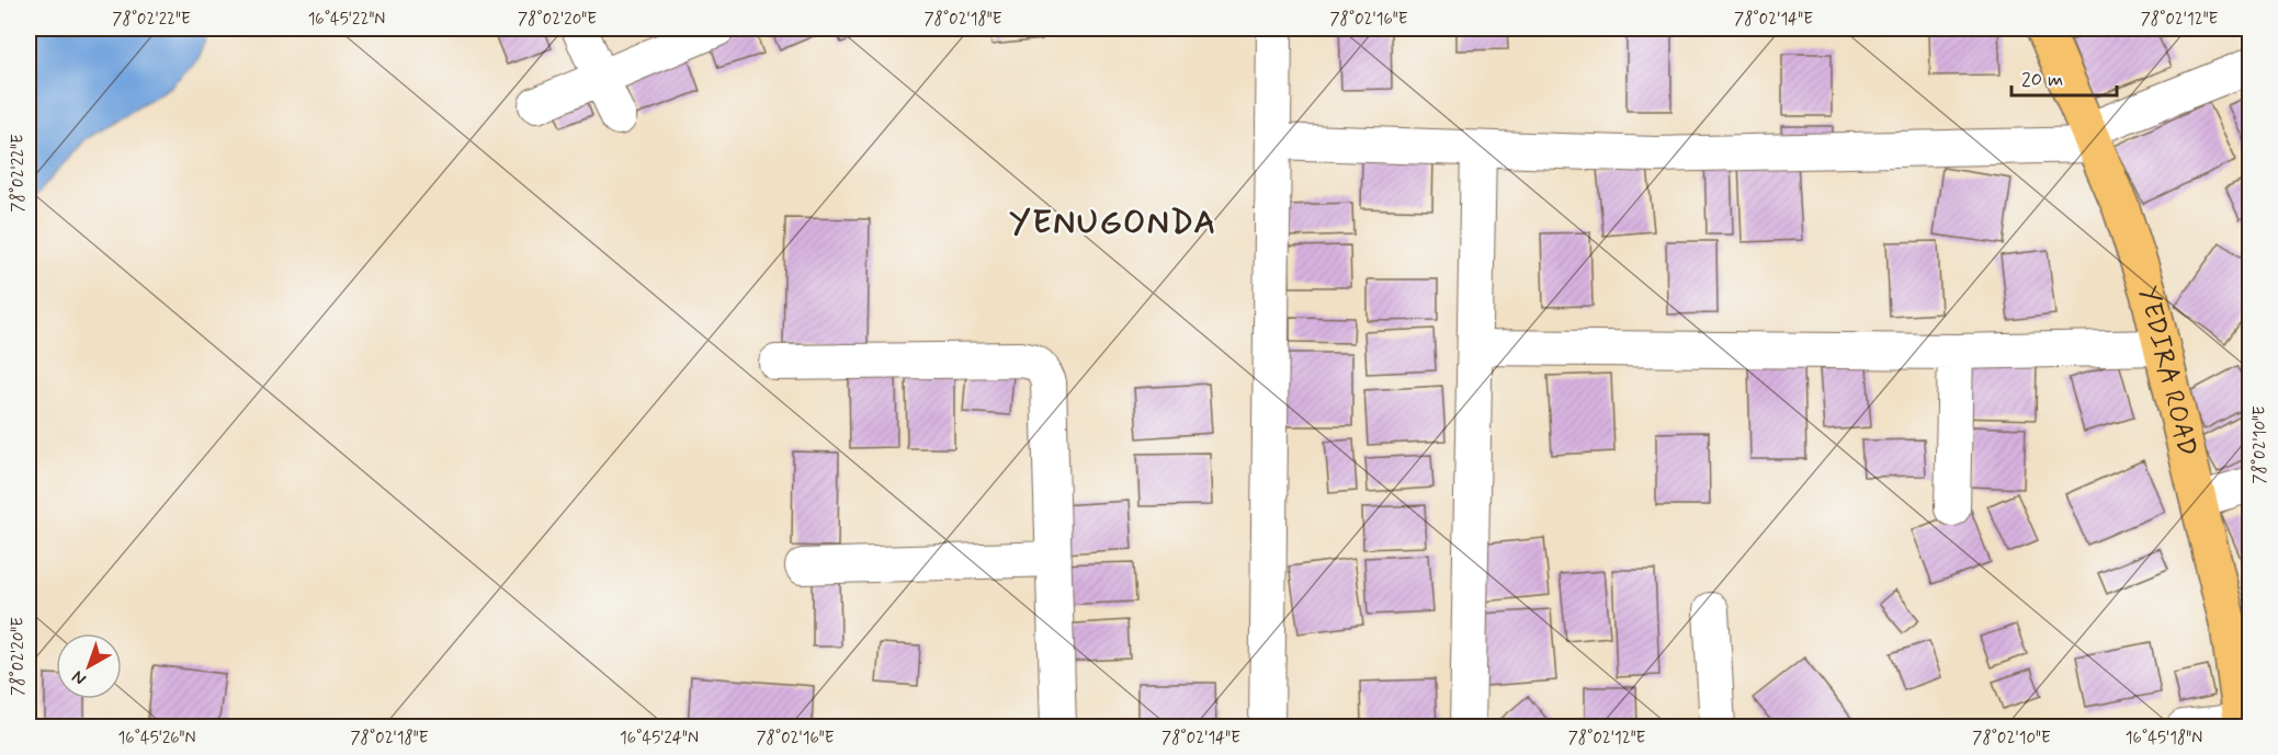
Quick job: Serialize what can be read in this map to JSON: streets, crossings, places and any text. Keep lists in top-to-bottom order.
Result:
{
  "streets": {
    "main road": ["YEDIRA ROAD"]
  },
  "districts": ["YENUGONDA"],
  "scale_bar": "20 m",
  "north": "bottom left",
  "coordinates": [
    "78°02'22\"E",
    "16°45'22\"N",
    "78°02'20\"E",
    "78°02'18\"E",
    "78°02'16\"E",
    "78°02'14\"E",
    "78°02'12\"E",
    "78°02'10\"E",
    "16°45'26\"N",
    "16°45'24\"N",
    "16°45'18\"N"
  ]
}
